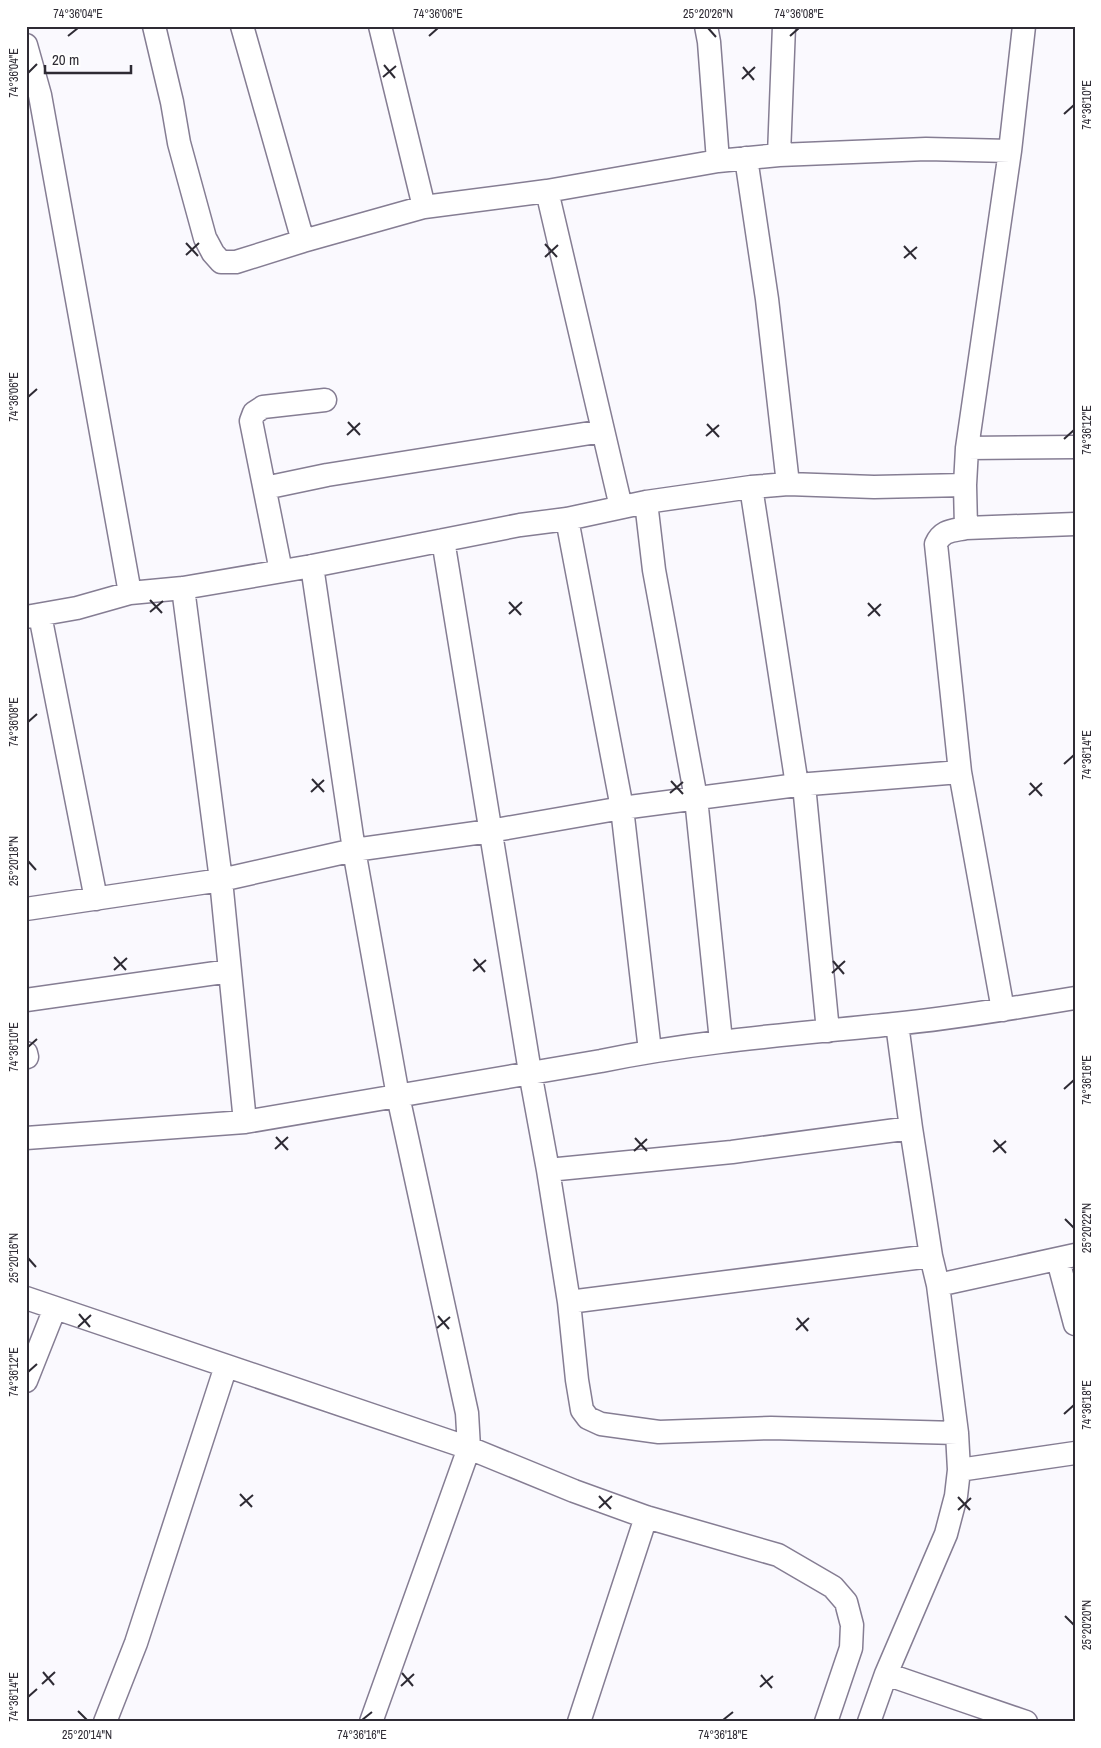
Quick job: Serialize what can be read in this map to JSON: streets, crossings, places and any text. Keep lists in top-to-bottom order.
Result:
{
  "scale_bar": "20 m",
  "coordinates": [
    "74°36'04\"E",
    "74°36'06\"E",
    "25°20'26\"N",
    "74°36'08\"E",
    "74°36'10\"E",
    "74°36'12\"E",
    "74°36'14\"E",
    "25°20'18\"N",
    "74°36'16\"E",
    "25°20'22\"N",
    "25°20'16\"N",
    "74°36'18\"E",
    "25°20'20\"N",
    "25°20'14\"N"
  ]
}
